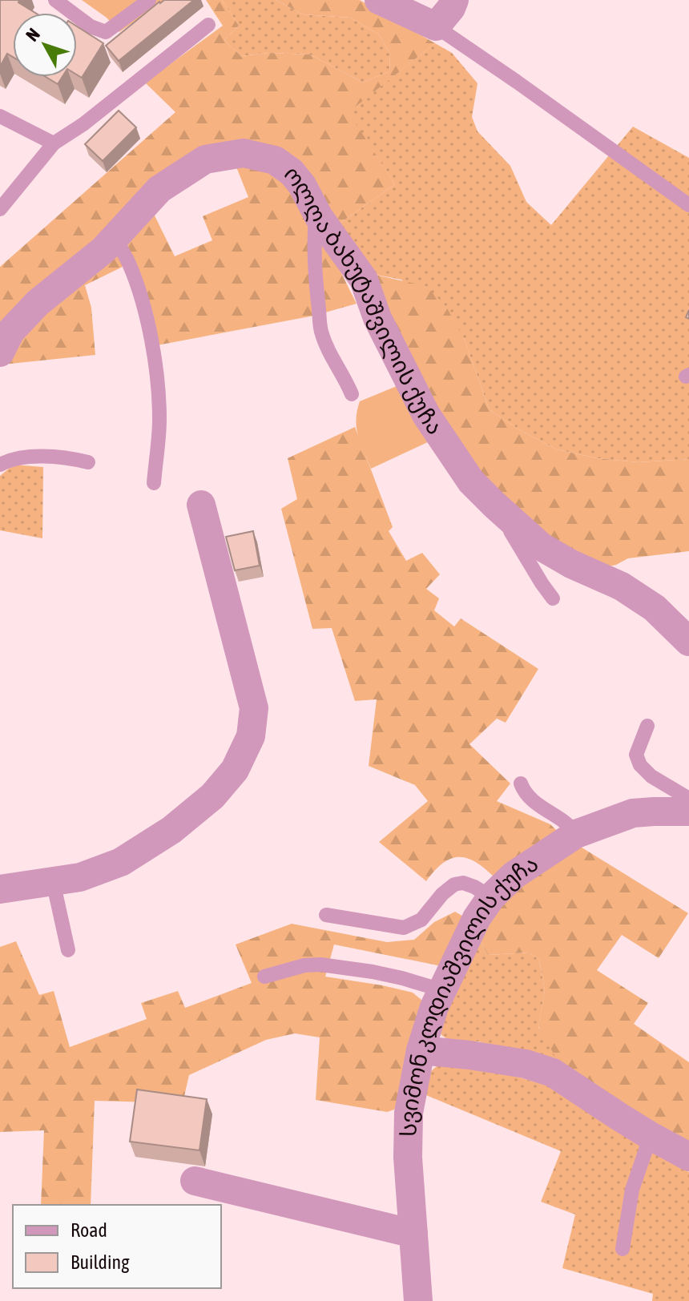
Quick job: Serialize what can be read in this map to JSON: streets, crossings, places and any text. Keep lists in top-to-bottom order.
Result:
{
  "streets": {
    "street": ["ოლღა ბახუტაშვილის ქუჩა", "სვიმონ კლდიაშვილის ქუჩა"]
  },
  "legend": ["Road", "Building"],
  "north": "top left"
}
